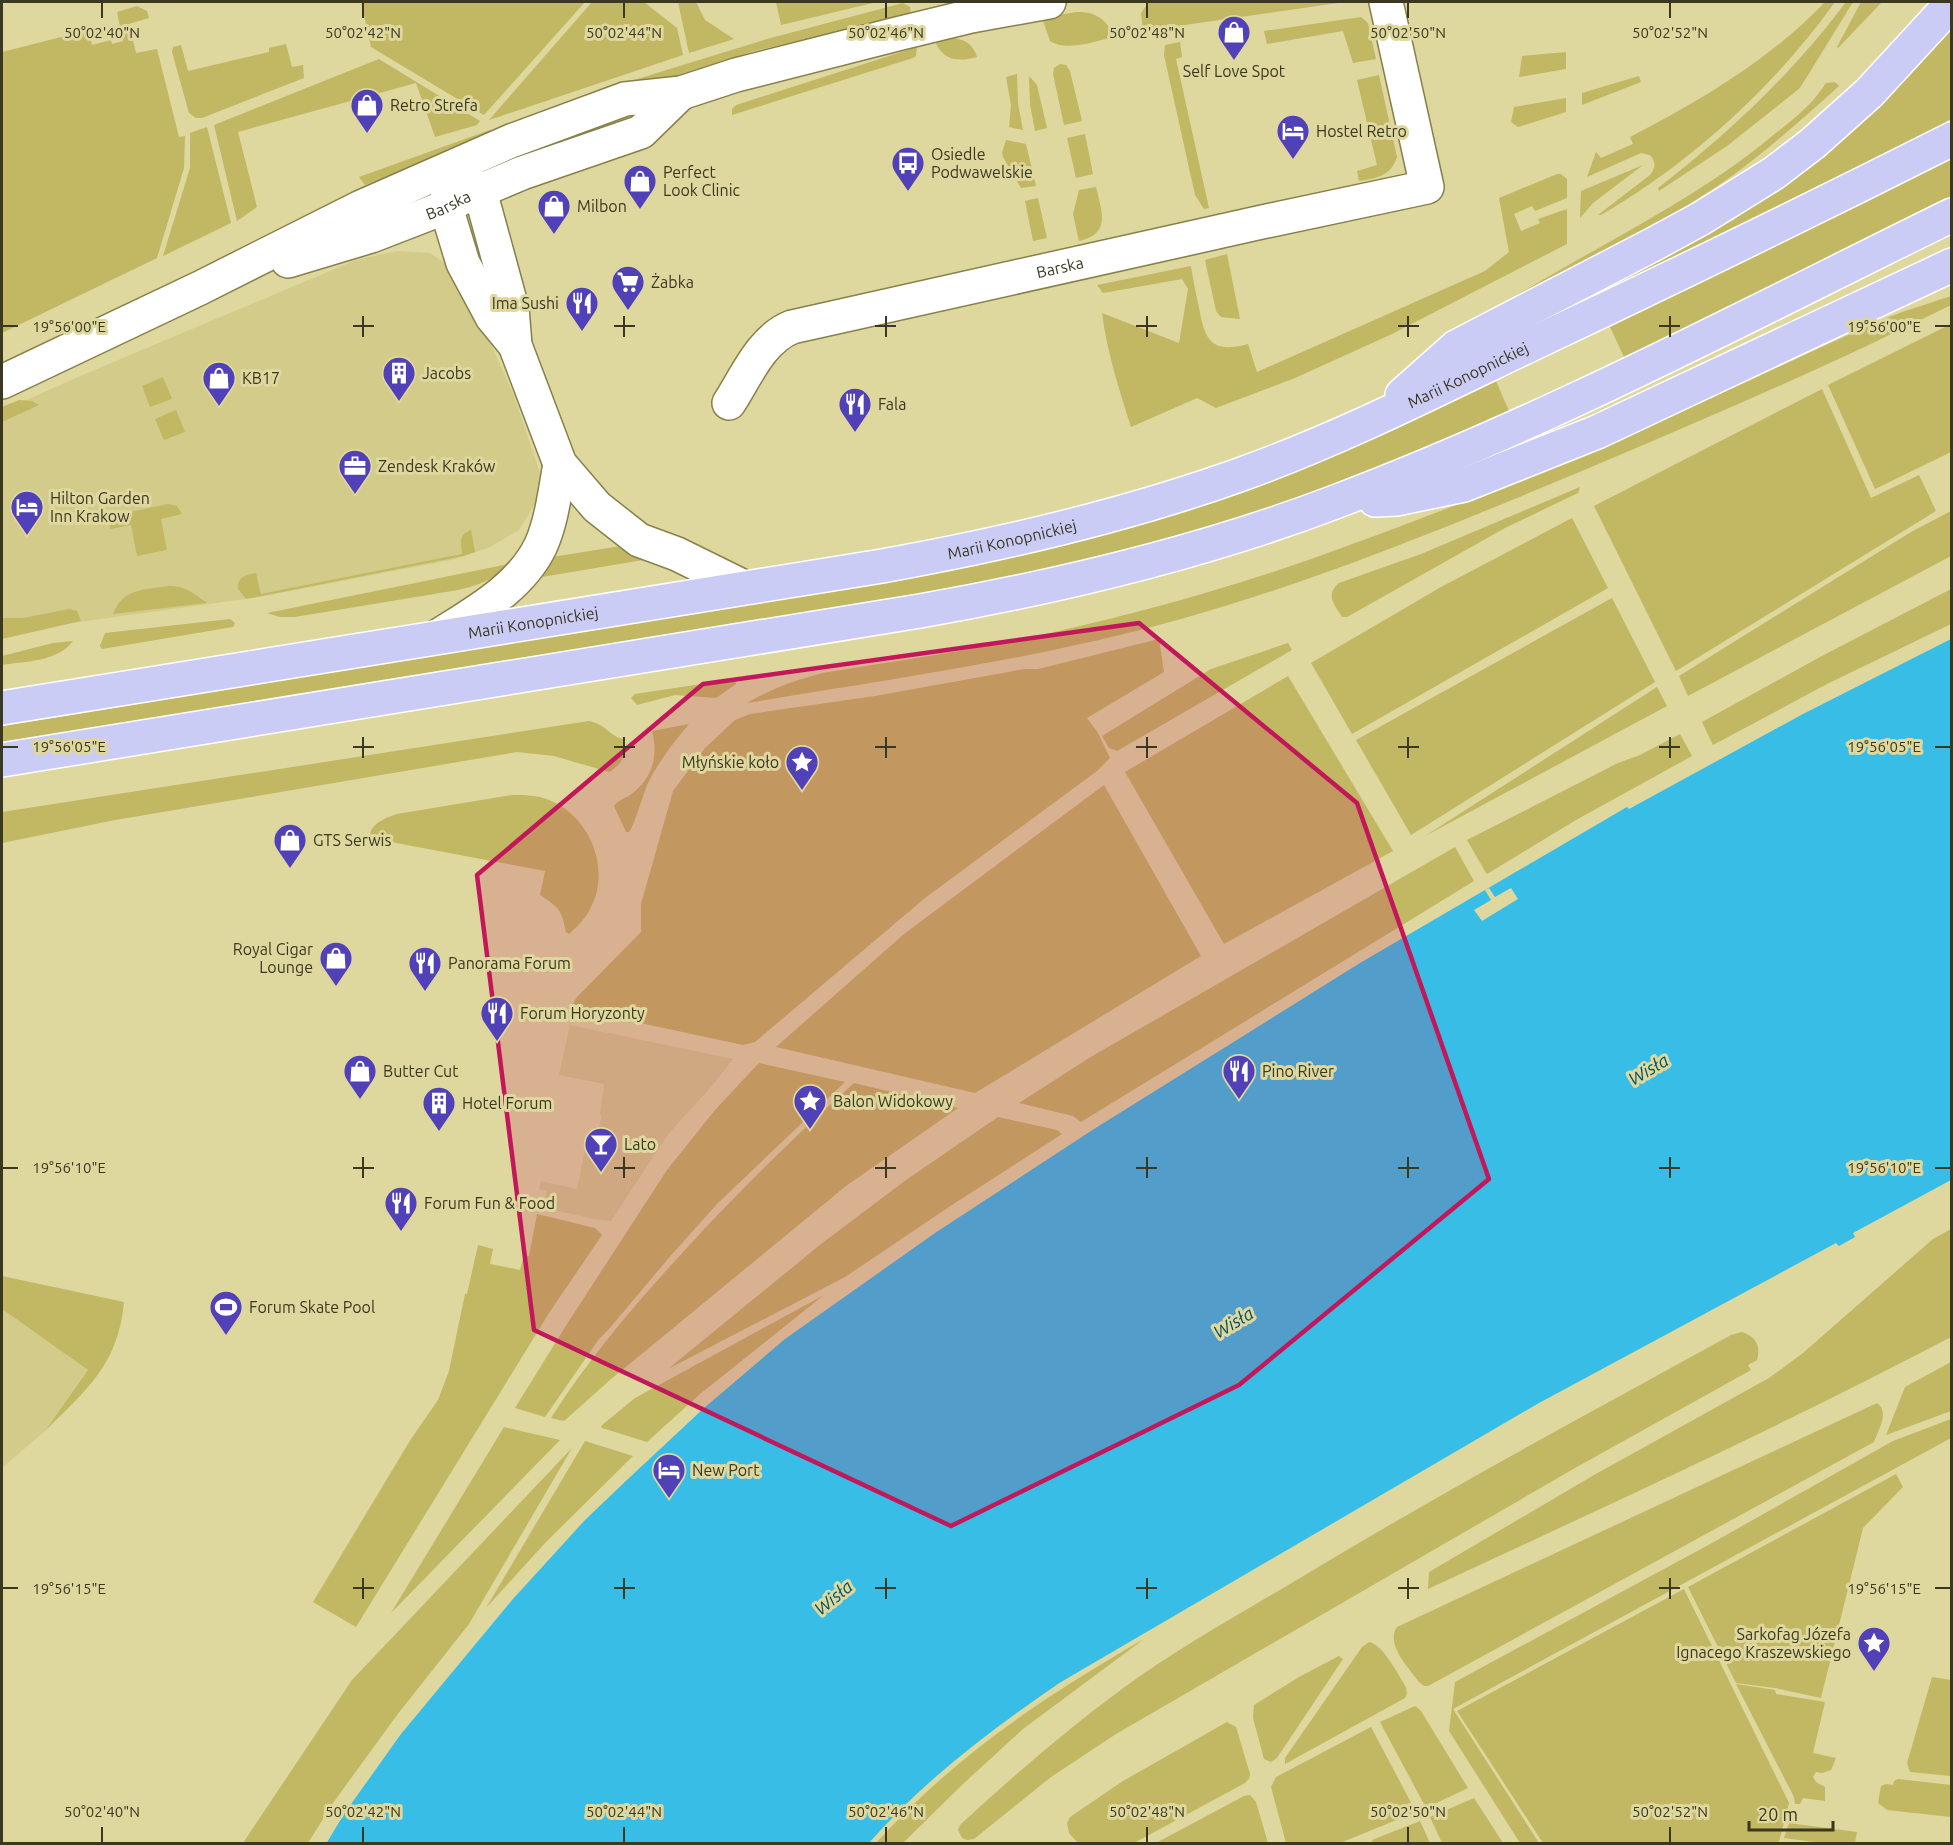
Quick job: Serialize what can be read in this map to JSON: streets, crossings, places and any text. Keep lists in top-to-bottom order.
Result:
{
  "streets": {
    "main road": ["Marii Konopnickiej"],
    "street": ["Barska"]
  },
  "water": ["Wisła"],
  "places": {
    "shop": [
      "Self Love Spot",
      "Retro Strefa",
      "Perfect Look Clinic",
      "Milbon",
      "KB17",
      "GTS Serwis",
      "Royal Cigar Lounge",
      "Butter Cut"
    ],
    "hotel": ["Hostel Retro", "Hilton Garden Inn Krakow", "New Port"],
    "bus stop": ["Osiedle Podwawelskie"],
    "supermarket": ["Żabka"],
    "restaurant": [
      "Ima Sushi",
      "Fala",
      "Panorama Forum",
      "Forum Horyzonty",
      "Pino River",
      "Forum Fun & Food"
    ],
    "building": ["Jacobs", "Hotel Forum"],
    "office": ["Zendesk Kraków"],
    "place": ["Młyńskie koło", "Balon Widokowy", "Sarkofag Józefa Ignacego Kraszewskiego"],
    "bar": ["Lato"],
    "sports": ["Forum Skate Pool"]
  },
  "scale_bar": "20 m",
  "coordinates": [
    "50°02'40\"N",
    "50°02'42\"N",
    "50°02'44\"N",
    "50°02'46\"N",
    "50°02'48\"N",
    "50°02'50\"N",
    "50°02'52\"N",
    "19°56'00\"E",
    "19°56'05\"E",
    "19°56'10\"E",
    "19°56'15\"E"
  ]
}
